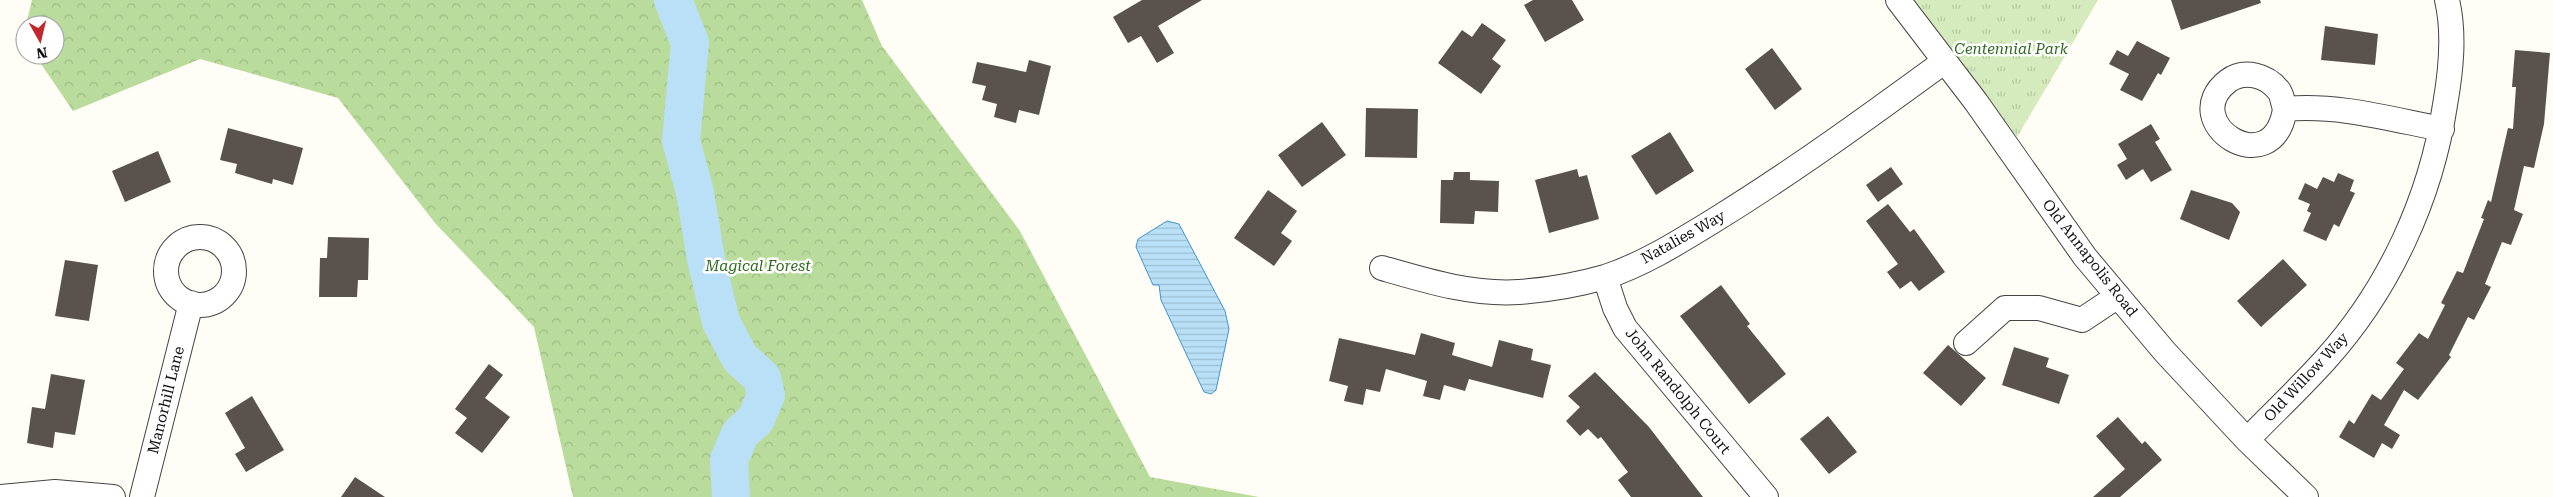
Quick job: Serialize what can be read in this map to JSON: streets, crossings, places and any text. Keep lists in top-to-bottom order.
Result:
{
  "streets": {
    "street": [
      "Natalies Way",
      "Old Annapolis Road",
      "Old Willow Way",
      "John Randolph Court",
      "Manorhill Lane"
    ]
  },
  "crossings": [
    ["Natalies Way", "Old Annapolis Road"],
    ["Natalies Way", "John Randolph Court"],
    ["Old Annapolis Road", "Old Willow Way"]
  ],
  "parks": ["Centennial Park", "Magical Forest"],
  "north": "bottom"
}
